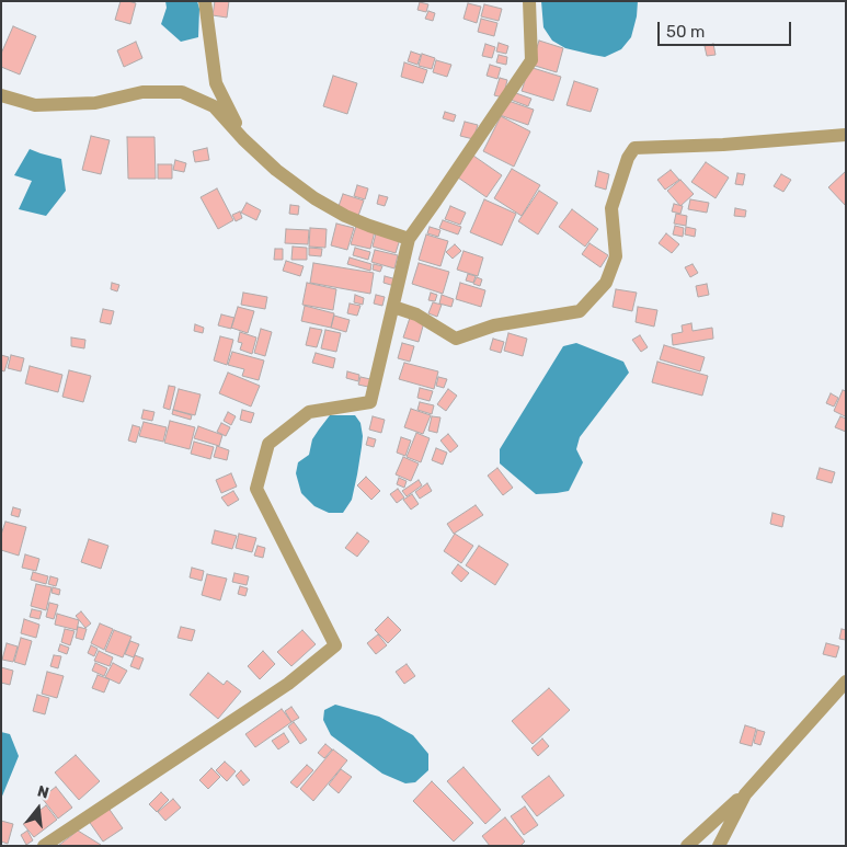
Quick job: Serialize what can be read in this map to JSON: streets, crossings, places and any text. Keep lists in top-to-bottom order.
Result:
{
  "scale_bar": "50 m",
  "north": "top"
}
